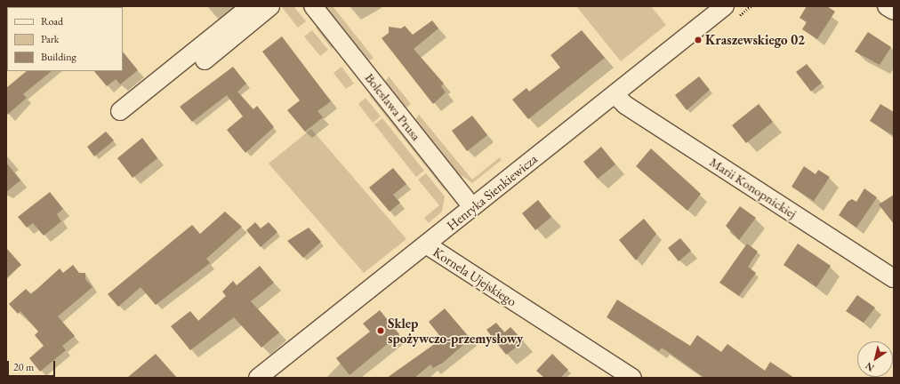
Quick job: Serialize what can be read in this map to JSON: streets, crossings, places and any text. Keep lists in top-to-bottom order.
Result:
{
  "streets": {
    "street": [
      "Bolesława Prusa",
      "Marii Konopnickiej",
      "Henryka Sienkiewicza",
      "Kornela Ujejskiego"
    ]
  },
  "crossings": [
    ["Bolesława Prusa", "Henryka Sienkiewicza"],
    ["Marii Konopnickiej", "Henryka Sienkiewicza"],
    ["Henryka Sienkiewicza", "Kornela Ujejskiego"]
  ],
  "places": ["Kraszewskiego 02", "Sklep spożywczo-przemysłowy"],
  "legend": ["Road", "Park", "Building"],
  "scale_bar": "20 m",
  "north": "bottom left"
}
